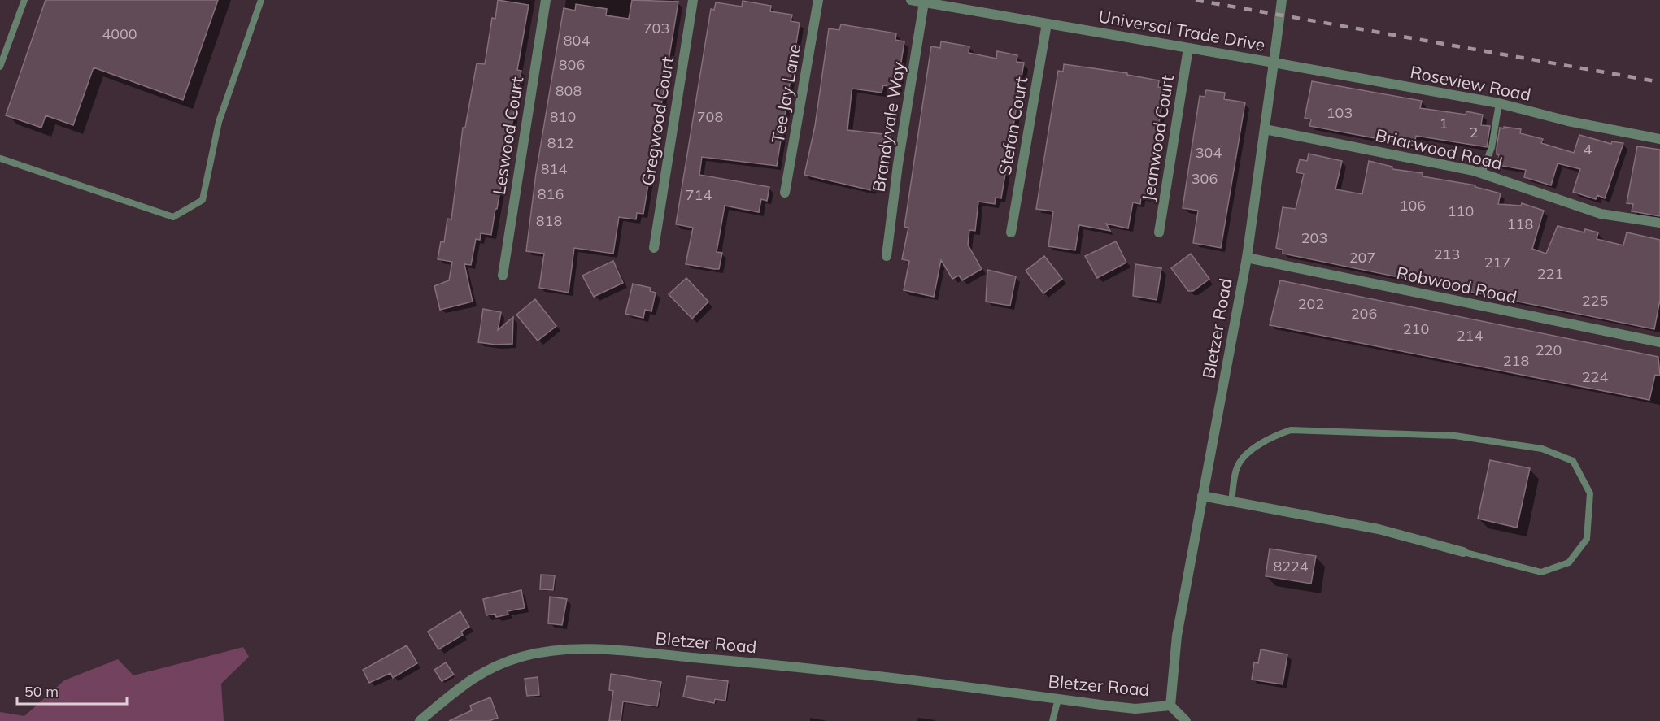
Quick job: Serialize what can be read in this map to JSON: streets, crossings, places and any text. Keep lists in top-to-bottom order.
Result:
{
  "streets": {
    "street": [
      "Universal Trade Drive",
      "Roseview Road",
      "Tee Jay Lane",
      "Gregwood Court",
      "Stefan Court",
      "Brandyvale Way",
      "Leswood Court",
      "Jeanwood Court",
      "Briarwood Road",
      "Robwood Road",
      "Bletzer Road"
    ]
  },
  "crossings": [
    ["Universal Trade Drive", "Roseview Road"],
    ["Universal Trade Drive", "Stefan Court"],
    ["Universal Trade Drive", "Brandyvale Way"],
    ["Universal Trade Drive", "Jeanwood Court"],
    ["Universal Trade Drive", "Bletzer Road"],
    ["Roseview Road", "Bletzer Road"],
    ["Briarwood Road", "Bletzer Road"],
    ["Robwood Road", "Bletzer Road"]
  ],
  "house_numbers": [
    "703",
    "4000",
    "804",
    "806",
    "808",
    "103",
    "810",
    "708",
    "1",
    "2",
    "812",
    "4",
    "304",
    "814",
    "306",
    "816",
    "714",
    "106",
    "110",
    "818",
    "118",
    "203",
    "213",
    "207",
    "217",
    "221",
    "225",
    "202",
    "206",
    "210",
    "214",
    "220",
    "218",
    "224",
    "8224"
  ],
  "scale_bar": "50 m"
}
